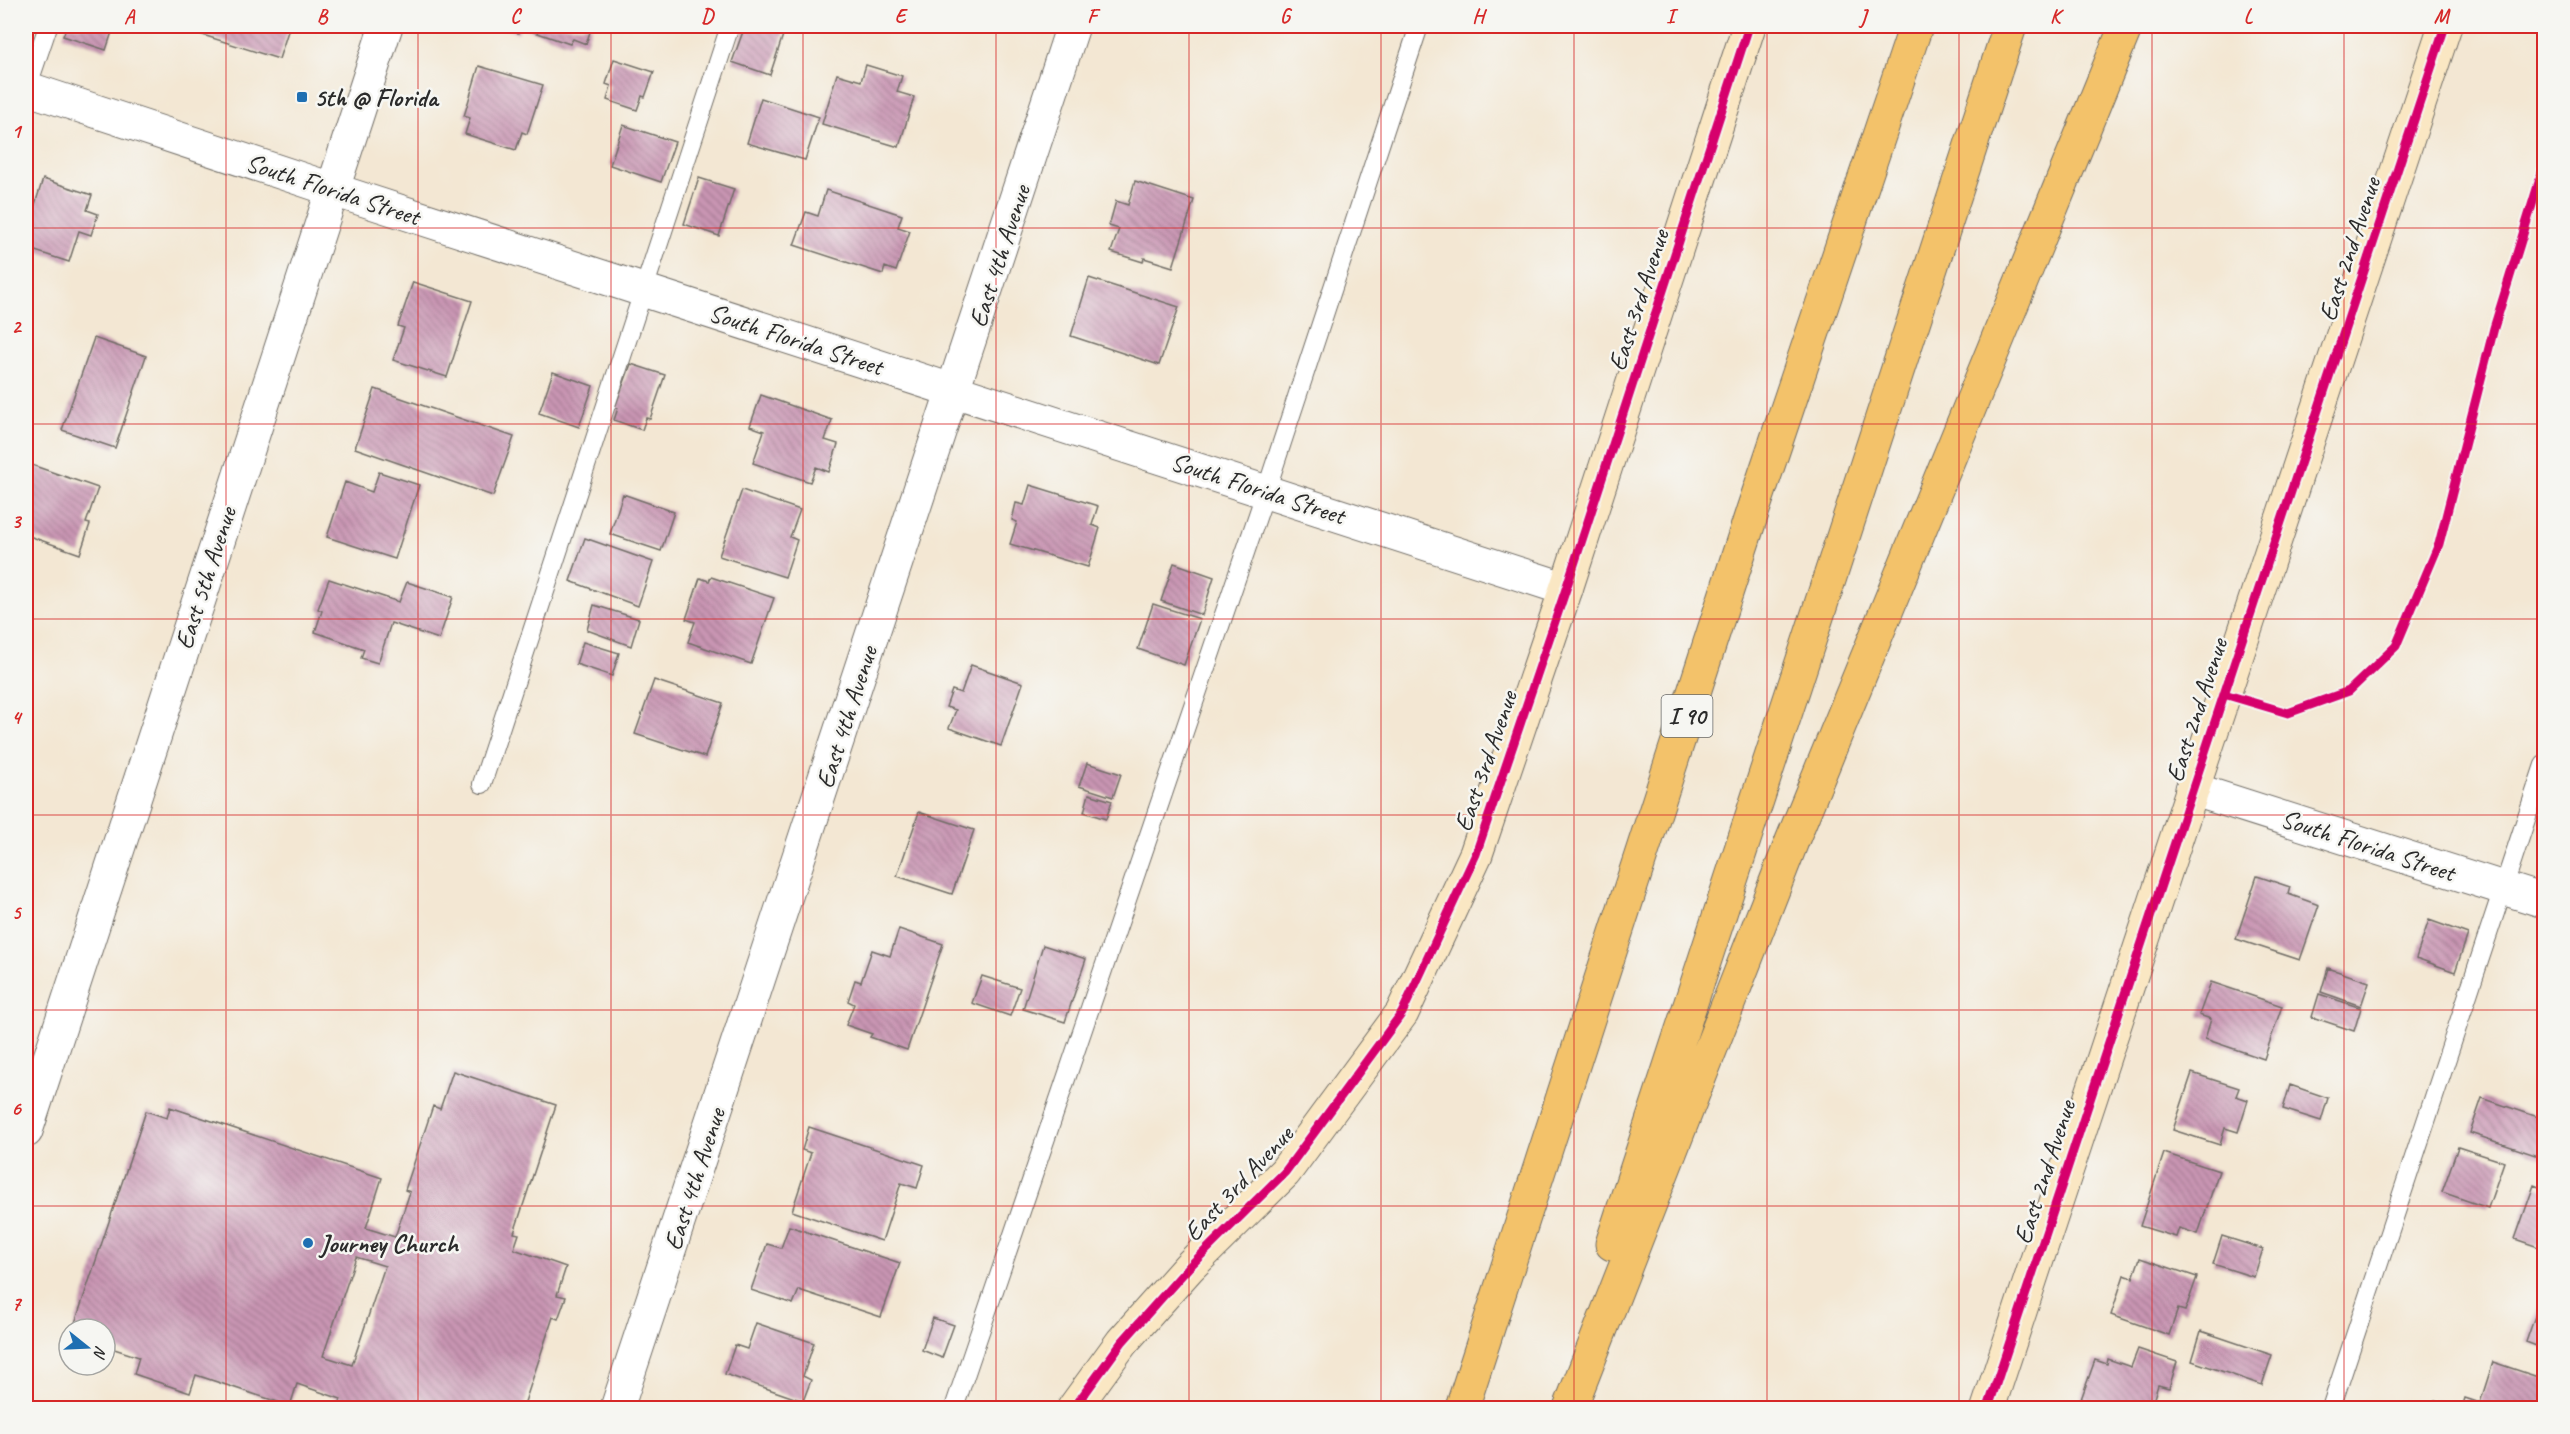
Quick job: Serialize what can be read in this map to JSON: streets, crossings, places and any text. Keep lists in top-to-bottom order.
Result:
{
  "streets": {
    "highway": ["I 90"],
    "street": [
      "South Florida Street",
      "East 2nd Avenue",
      "East 4th Avenue",
      "East 3rd Avenue",
      "East 5th Avenue"
    ]
  },
  "crossings": [
    ["South Florida Street", "East 2nd Avenue"],
    ["South Florida Street", "East 4th Avenue"],
    ["South Florida Street", "East 3rd Avenue"],
    ["South Florida Street", "East 5th Avenue"]
  ],
  "places": {
    "transit": ["5th @ Florida"],
    "other": ["Journey Church"]
  },
  "north": "right",
  "grid": {
    "columns": [
      "A",
      "B",
      "C",
      "D",
      "E",
      "F",
      "G",
      "H",
      "I",
      "J",
      "K",
      "L",
      "M"
    ],
    "rows": [
      "1",
      "2",
      "3",
      "4",
      "5",
      "6",
      "7"
    ]
  }
}
